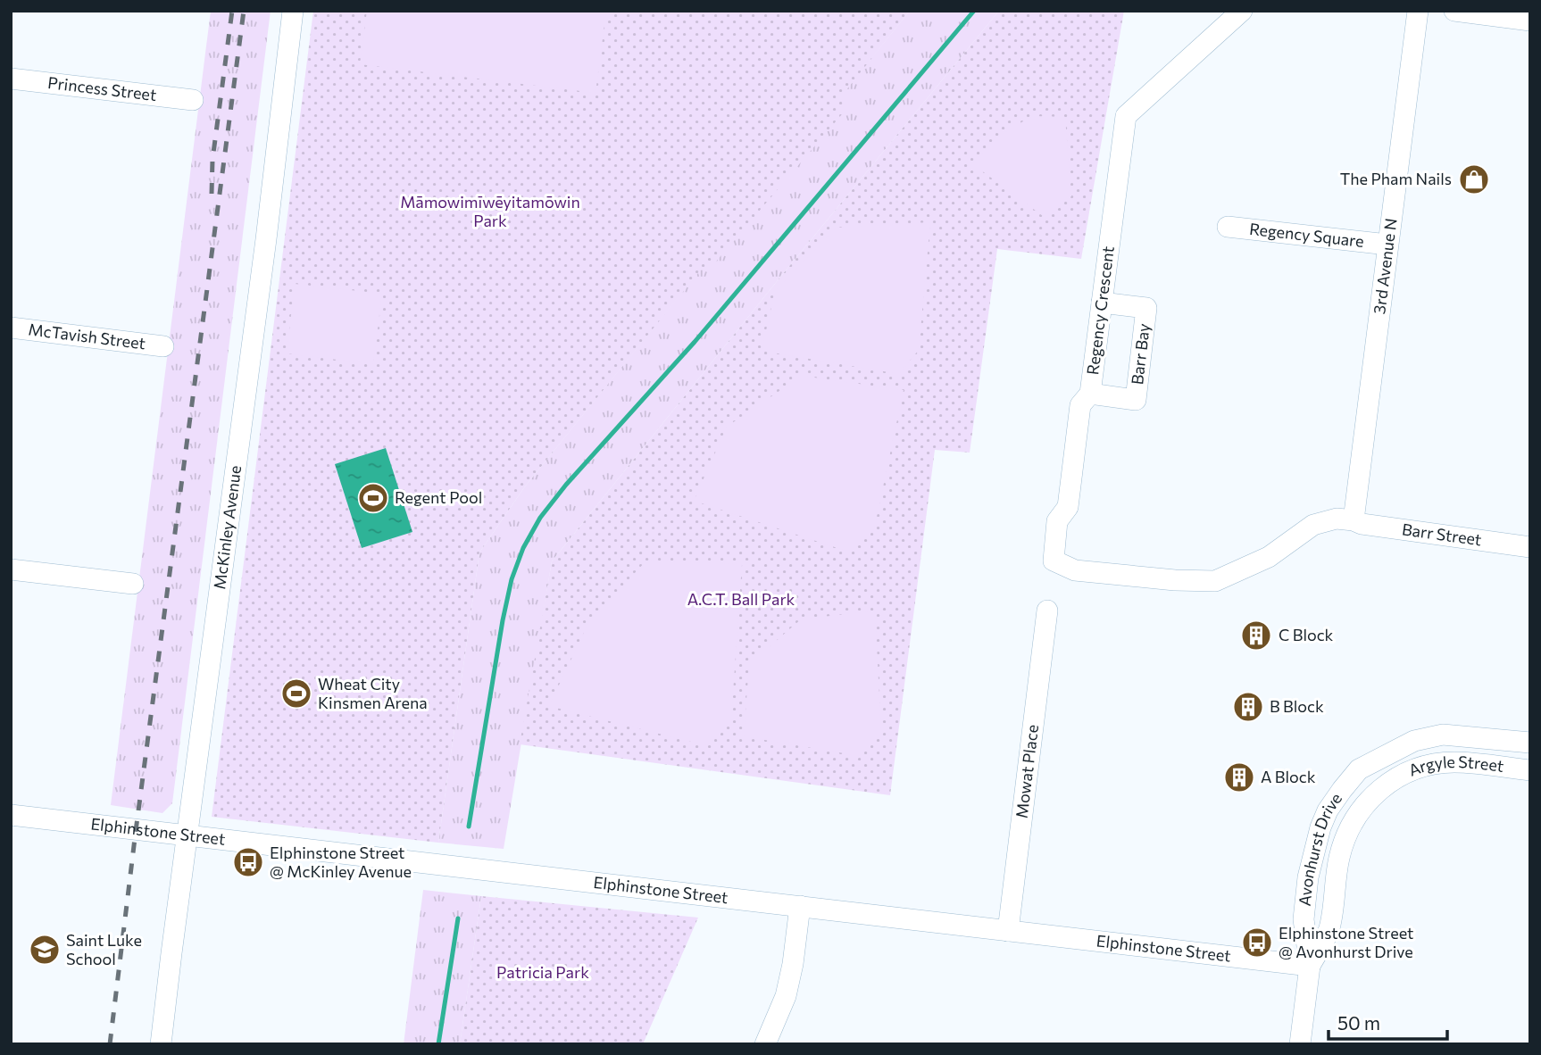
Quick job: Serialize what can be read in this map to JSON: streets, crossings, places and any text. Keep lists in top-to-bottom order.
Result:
{
  "streets": {
    "street": [
      "Princess Street",
      "Regency Square",
      "3rd Avenue N",
      "Regency Crescent",
      "McTavish Street",
      "Barr Bay",
      "McKinley Avenue",
      "Barr Street",
      "Mowat Place",
      "Argyle Street",
      "Elphinstone Street",
      "Avonhurst Drive"
    ]
  },
  "crossings": [
    ["Regency Square", "3rd Avenue N"],
    ["3rd Avenue N", "Regency Crescent"],
    ["3rd Avenue N", "Barr Street"],
    ["Regency Crescent", "Barr Bay"],
    ["Regency Crescent", "Barr Street"],
    ["McKinley Avenue", "Elphinstone Street"],
    ["Mowat Place", "Elphinstone Street"],
    ["Argyle Street", "Avonhurst Drive"],
    ["Elphinstone Street", "Avonhurst Drive"]
  ],
  "parks": ["Māmowimīwēyitamōwin Park", "A.C.T. Ball Park", "Patricia Park"],
  "places": {
    "shop": ["The Pham Nails"],
    "sports": ["Regent Pool", "Wheat City Kinsmen Arena"],
    "building": ["C Block", "B Block", "A Block"],
    "bus stop": ["Elphinstone Street @ McKinley Avenue", "Elphinstone Street @ Avonhurst Drive"],
    "school or university": ["Saint Luke School"]
  },
  "scale_bar": "50 m"
}
